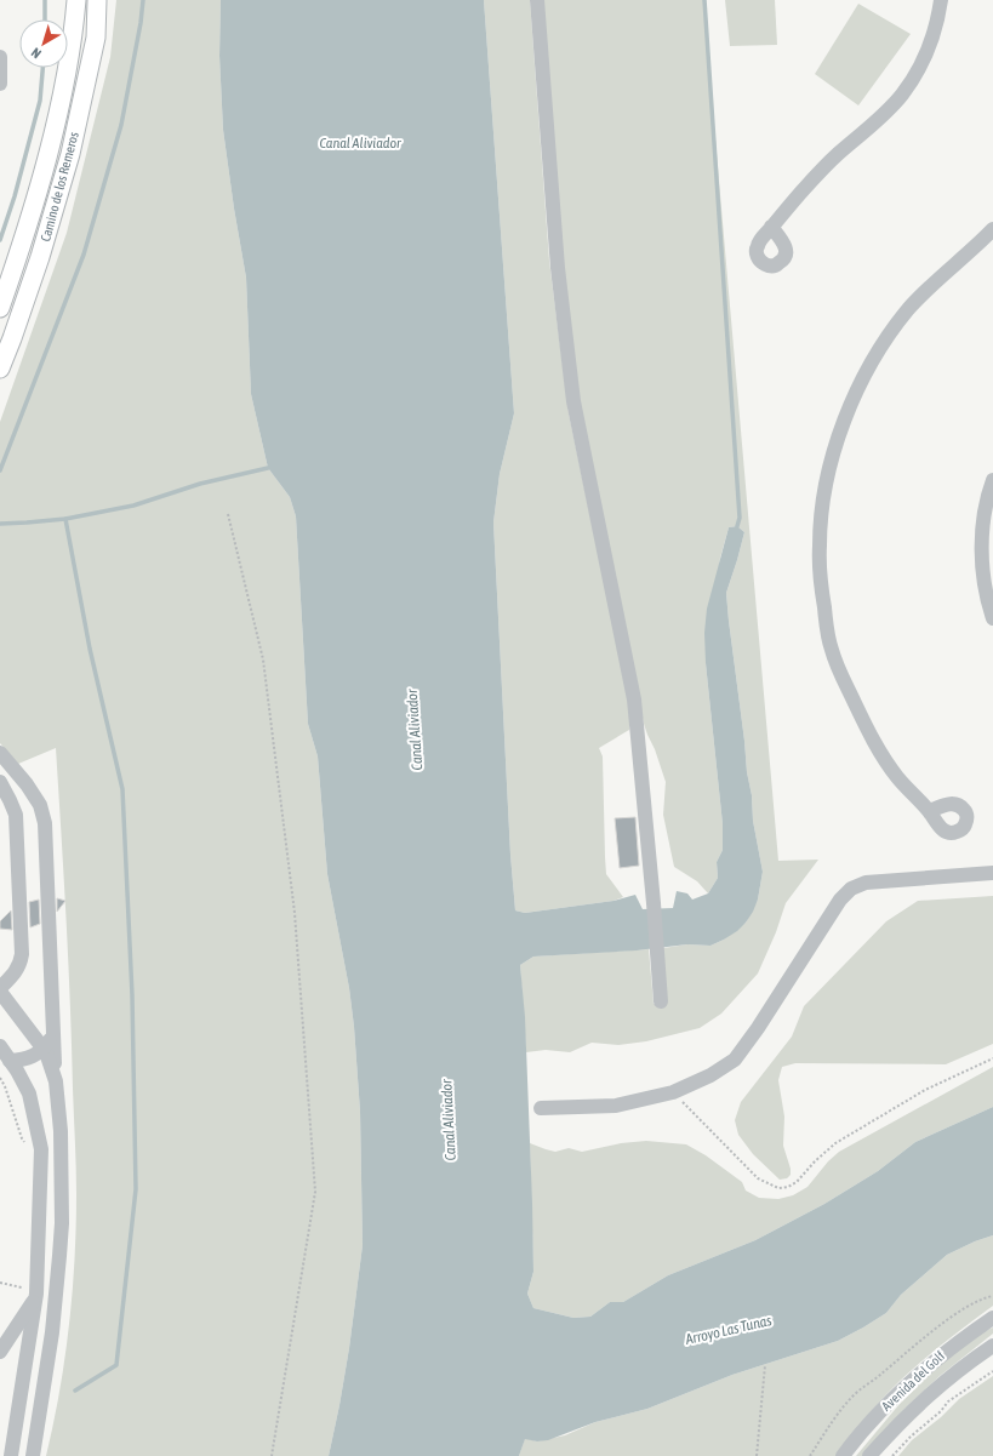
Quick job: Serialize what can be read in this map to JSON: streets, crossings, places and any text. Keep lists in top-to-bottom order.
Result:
{
  "streets": {
    "main road": ["Camino de los Remeros"],
    "street": ["Avenida del Golf"]
  },
  "water": ["Canal Aliviador", "Arroyo Las Tunas"],
  "north": "bottom left"
}
